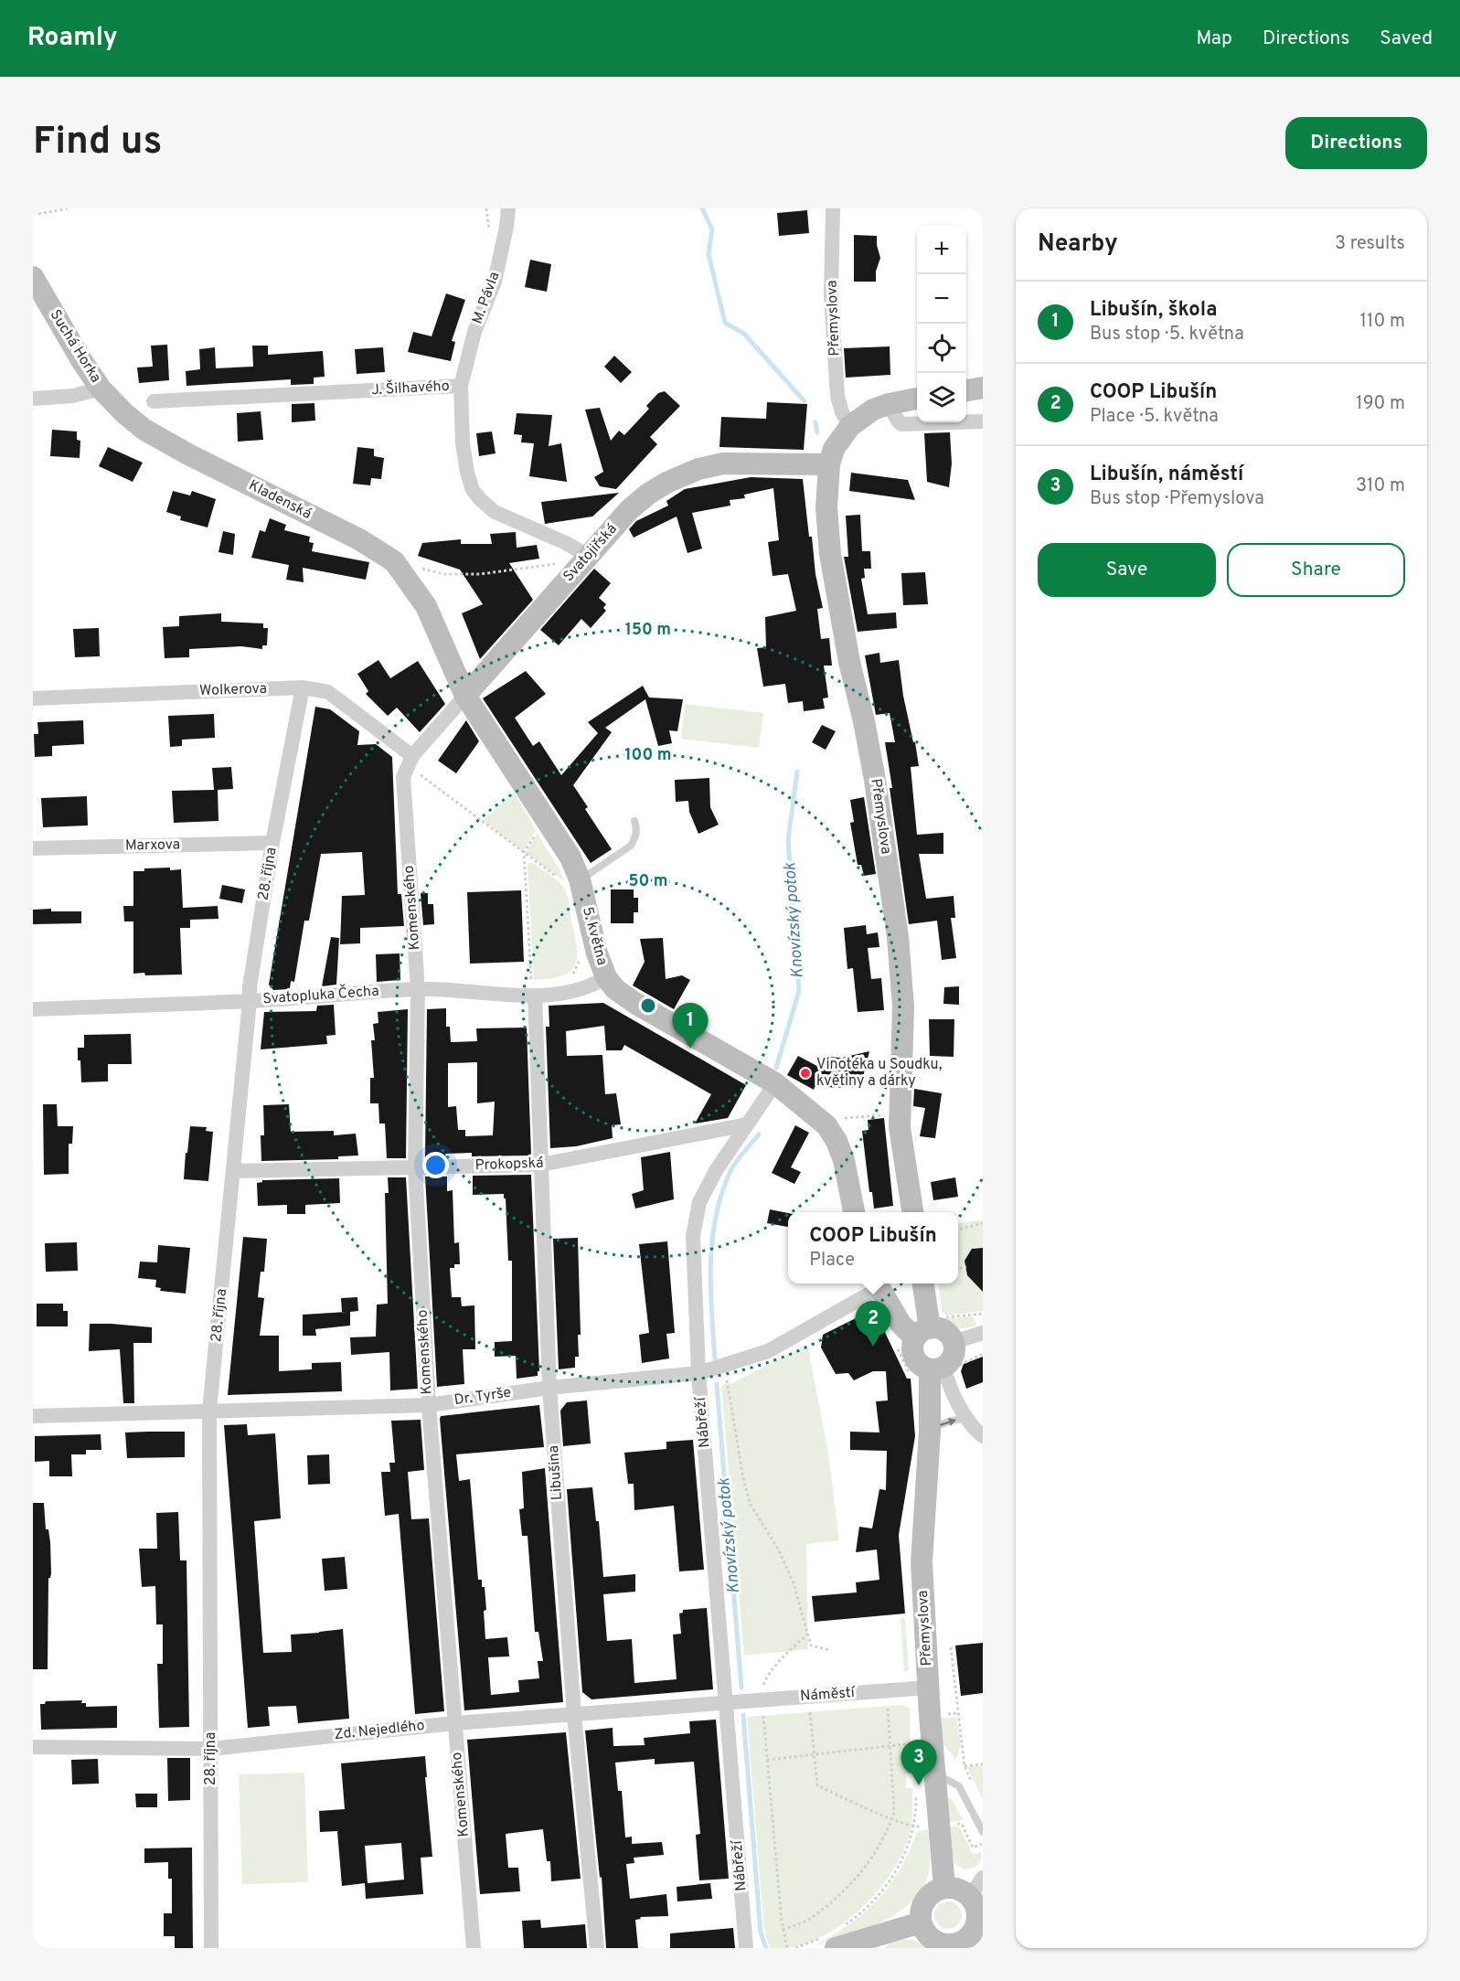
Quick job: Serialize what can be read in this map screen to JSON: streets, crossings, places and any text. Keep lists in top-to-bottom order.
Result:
{
  "streets": {
    "street": [
      "M. Pávla",
      "Přemyslova",
      "Suchá Horka",
      "J. Šilhavého",
      "Kladenská",
      "Svatojiřská",
      "Wolkerova",
      "Marxova",
      "28. října",
      "Komenského",
      "5. května",
      "Svatopluka Čecha",
      "Prokopská",
      "Dr. Tyrše",
      "Nábřeží",
      "Libušina",
      "Náměstí",
      "Zd. Nejedlého"
    ]
  },
  "crossings": [
    ["M. Pávla", "J. Šilhavého"],
    ["Přemyslova", "Svatojiřská"],
    ["Přemyslova", "Náměstí"],
    ["Suchá Horka", "Kladenská"],
    ["J. Šilhavého", "Svatojiřská"],
    ["Kladenská", "Svatojiřská"],
    ["Kladenská", "5. května"],
    ["Svatojiřská", "Wolkerova"],
    ["Svatojiřská", "Komenského"],
    ["Svatojiřská", "5. května"],
    ["Wolkerova", "28. října"],
    ["Wolkerova", "Komenského"],
    ["Marxova", "28. října"],
    ["28. října", "Svatopluka Čecha"],
    ["28. října", "Prokopská"],
    ["28. října", "Dr. Tyrše"],
    ["28. října", "Zd. Nejedlého"],
    ["Komenského", "Svatopluka Čecha"],
    ["Komenského", "Prokopská"],
    ["Komenského", "Dr. Tyrše"],
    ["Komenského", "Zd. Nejedlého"],
    ["5. května", "Svatopluka Čecha"],
    ["5. května", "Nábřeží"],
    ["Svatopluka Čecha", "Libušina"],
    ["Prokopská", "Nábřeží"],
    ["Prokopská", "Libušina"],
    ["Dr. Tyrše", "Nábřeží"],
    ["Dr. Tyrše", "Libušina"],
    ["Nábřeží", "Náměstí"],
    ["Nábřeží", "Zd. Nejedlého"],
    ["Libušina", "Zd. Nejedlého"],
    ["Náměstí", "Zd. Nejedlého"]
  ],
  "water": ["Knovízský potok"],
  "places": ["Vinotéka u Soudku, květiny a dárky"],
  "page": {
    "header": "Roamly",
    "nav": ["Map", "Directions", "Saved"],
    "buttons": [
      "Directions",
      ["Save", "Share"]
    ],
    "title": "Find us",
    "heading": ["Nearby", "3 results"],
    "map_buttons": ["+", "−"],
    "list": [
      {
        "mark": "1",
        "name": "Libušín, škola",
        "note": "Bus stop · 5. května",
        "value": "110 m"
      },
      {
        "mark": "2",
        "name": "COOP Libušín",
        "note": "Place · 5. května",
        "value": "190 m"
      },
      {
        "mark": "3",
        "name": "Libušín, náměstí",
        "note": "Bus stop · Přemyslova",
        "value": "310 m"
      }
    ],
    "pins": ["1", "2", "3"],
    "popup": ["COOP Libušín", "Place"]
  },
  "rings": ["150 m", "100 m", "50 m"]
}
